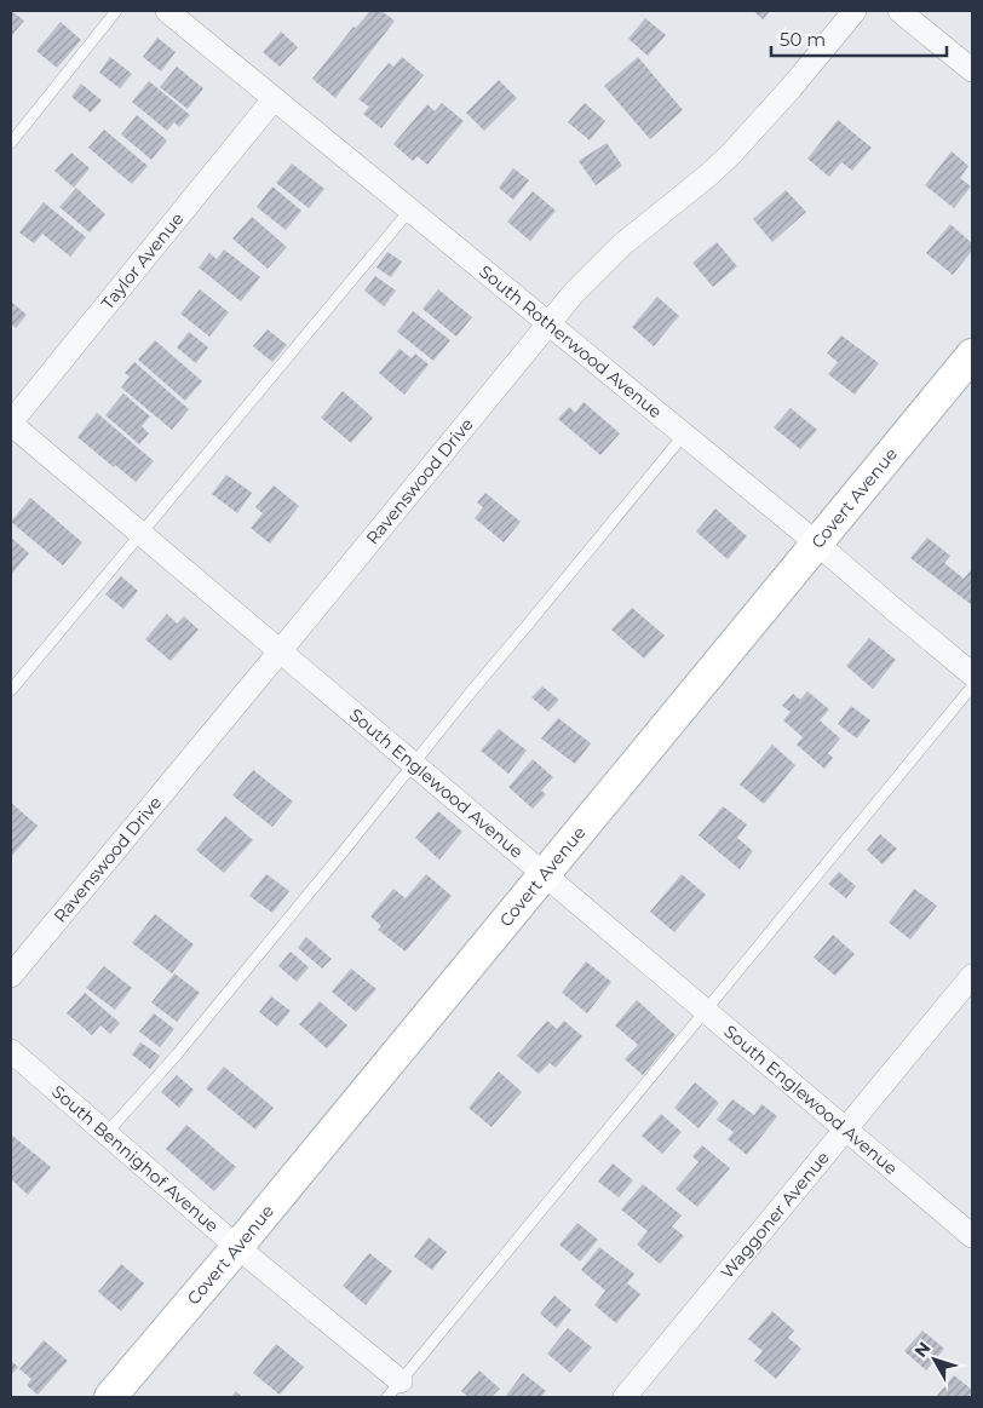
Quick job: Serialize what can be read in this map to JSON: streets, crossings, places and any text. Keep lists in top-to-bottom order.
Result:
{
  "streets": {
    "main road": ["Covert Avenue"],
    "street": [
      "Taylor Avenue",
      "South Rotherwood Avenue",
      "Ravenswood Drive",
      "South Englewood Avenue",
      "South Bennighof Avenue",
      "Waggoner Avenue"
    ]
  },
  "crossings": [
    ["Taylor Avenue", "South Rotherwood Avenue"],
    ["Taylor Avenue", "South Englewood Avenue"],
    ["South Rotherwood Avenue", "Ravenswood Drive"],
    ["South Rotherwood Avenue", "Covert Avenue"],
    ["Ravenswood Drive", "South Englewood Avenue"],
    ["Covert Avenue", "South Englewood Avenue"],
    ["Covert Avenue", "South Bennighof Avenue"],
    ["South Englewood Avenue", "Waggoner Avenue"]
  ],
  "scale_bar": "50 m",
  "north": "top left"
}
